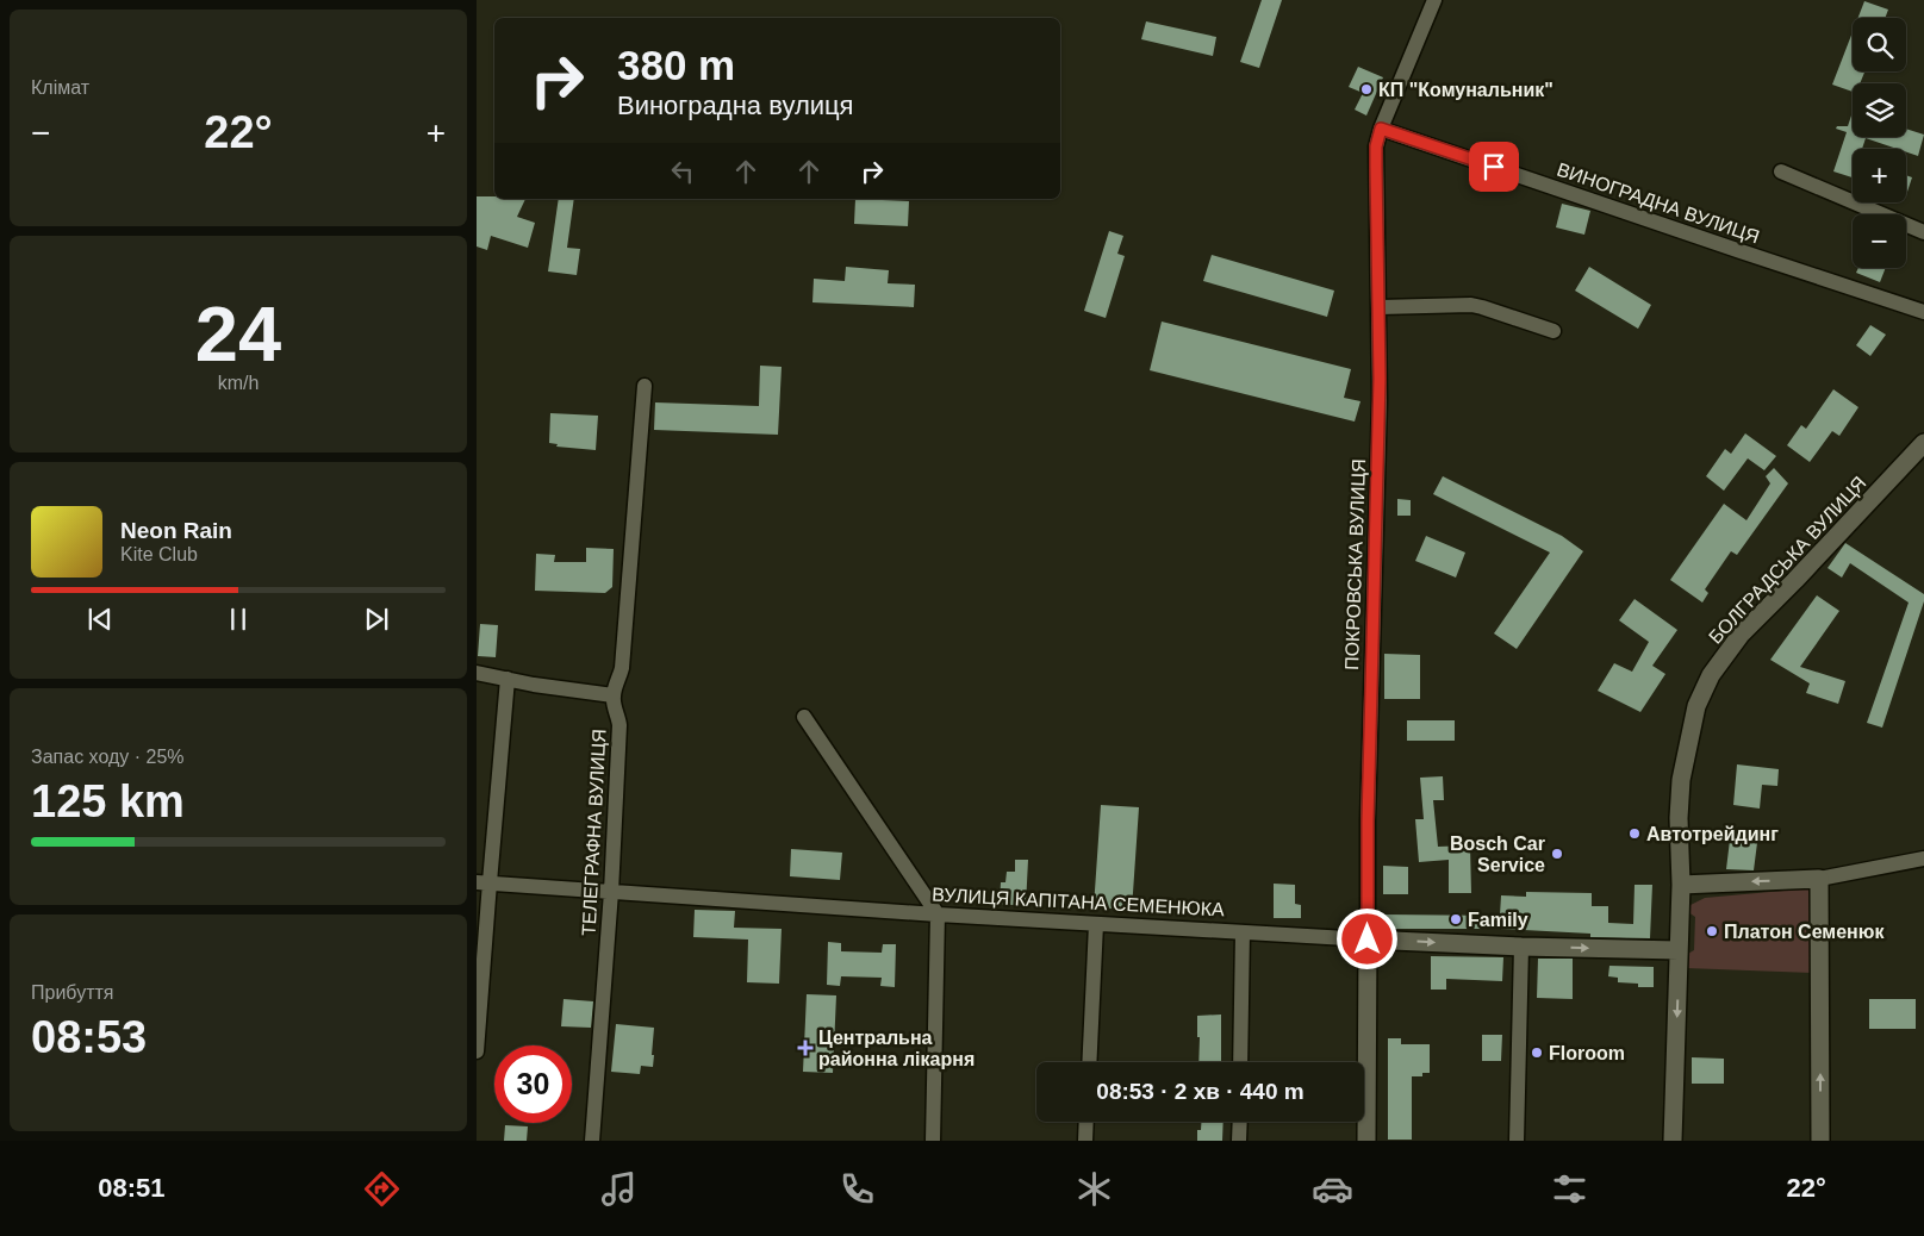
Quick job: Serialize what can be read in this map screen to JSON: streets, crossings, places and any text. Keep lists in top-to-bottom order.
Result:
{
  "streets": {
    "main road": ["БОЛГРАДСЬКА ВУЛИЦЯ", "ПОКРОВСЬКА ВУЛИЦЯ", "ВУЛИЦЯ КАПІТАНА СЕМЕНЮКА"],
    "street": ["ВИНОГРАДНА ВУЛИЦЯ", "ТЕЛЕГРАФНА ВУЛИЦЯ"]
  },
  "crossings": [
    ["ВИНОГРАДНА ВУЛИЦЯ", "ПОКРОВСЬКА ВУЛИЦЯ"],
    ["БОЛГРАДСЬКА ВУЛИЦЯ", "ВУЛИЦЯ КАПІТАНА СЕМЕНЮКА"],
    ["ПОКРОВСЬКА ВУЛИЦЯ", "ВУЛИЦЯ КАПІТАНА СЕМЕНЮКА"],
    ["ТЕЛЕГРАФНА ВУЛИЦЯ", "ВУЛИЦЯ КАПІТАНА СЕМЕНЮКА"]
  ],
  "places": {
    "other": [
      "КП \"Комунальник\"",
      "Автотрейдинг",
      "Bosch Car Service",
      "Family",
      "Платон Семенюк",
      "Floroom"
    ],
    "health": ["Центральна районна лікарня"]
  },
  "page": {
    "tile": [
      "Клімат",
      ["24", "km/h"],
      ["Запас ходу · 25%", "125 km"],
      ["Прибуття", "08:53"]
    ],
    "map_buttons": ["+", "−"],
    "turn": ["380 m", "Виноградна вулиця"],
    "heat": ["−", "22°", "+"],
    "song": ["Neon Rain", "Kite Club"],
    "limit": "30",
    "trip": "08:53 · 2 хв · 440 m",
    "tabs": ["08:51", "22°"]
  }
}
